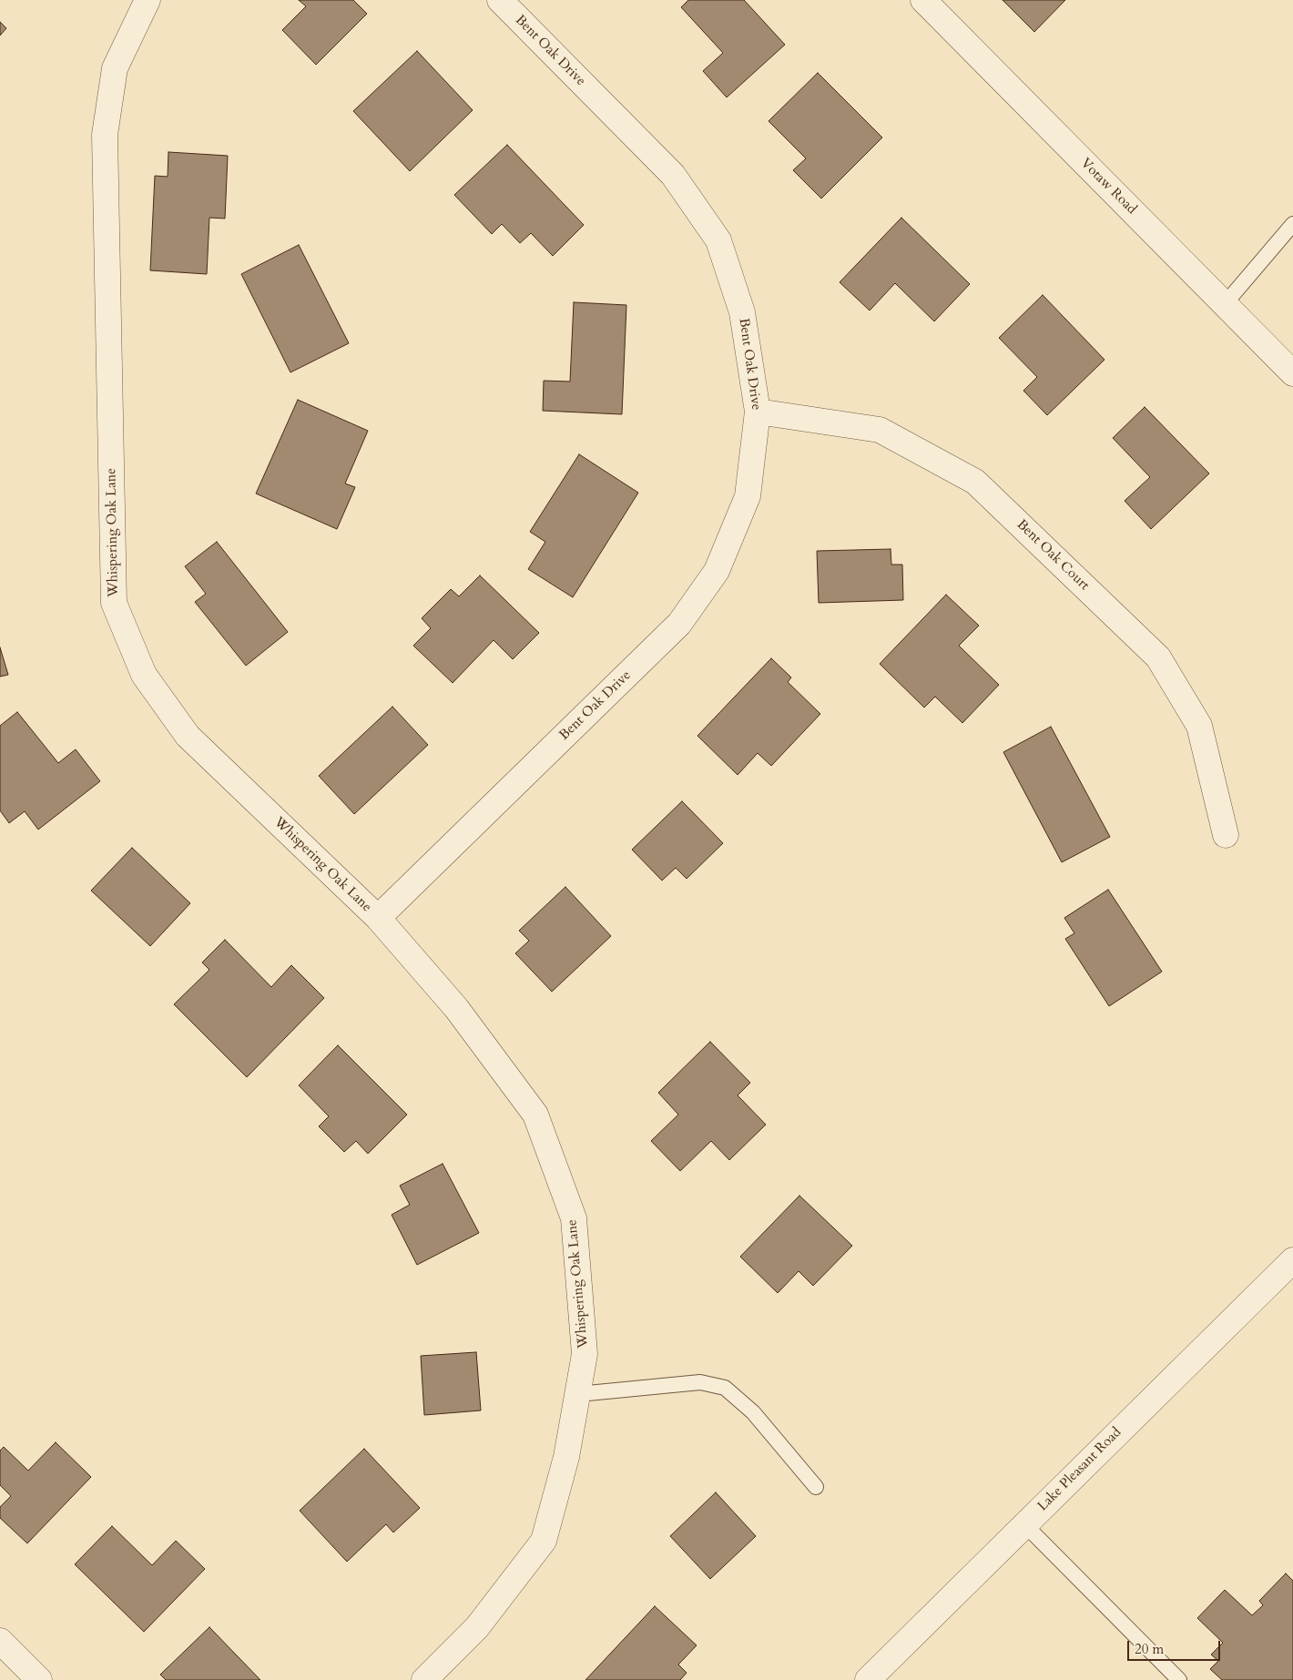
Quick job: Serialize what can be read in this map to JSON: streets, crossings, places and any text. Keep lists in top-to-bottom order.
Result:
{
  "streets": {
    "street": [
      "Bent Oak Drive",
      "Votaw Road",
      "Whispering Oak Lane",
      "Bent Oak Court",
      "Lake Pleasant Road"
    ]
  },
  "crossings": [
    ["Bent Oak Drive", "Whispering Oak Lane"],
    ["Bent Oak Drive", "Bent Oak Court"]
  ],
  "scale_bar": "20 m"
}
